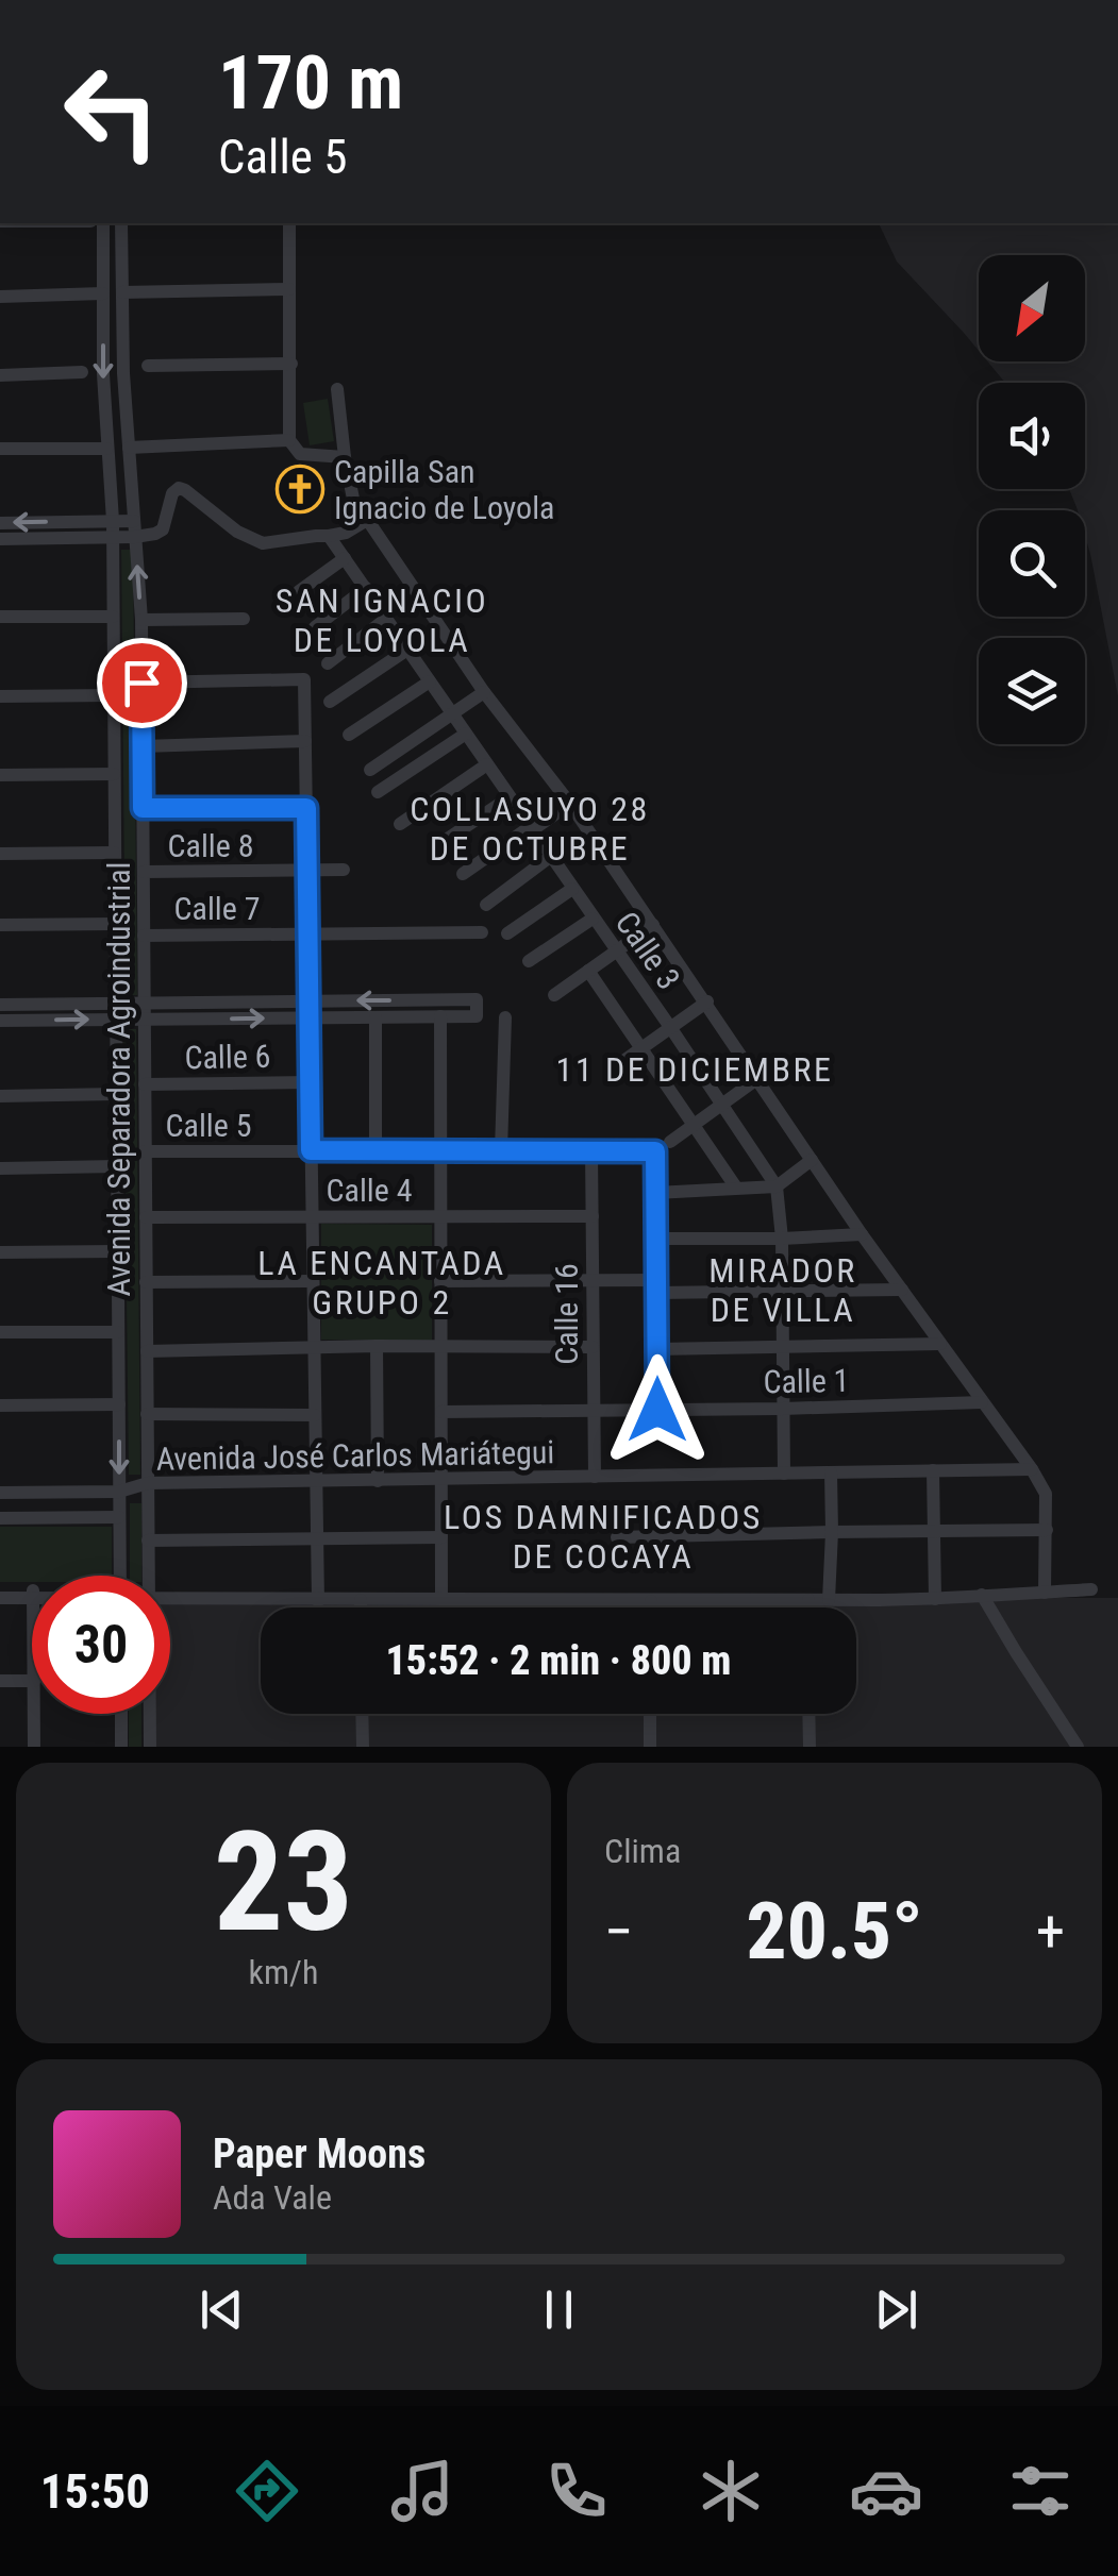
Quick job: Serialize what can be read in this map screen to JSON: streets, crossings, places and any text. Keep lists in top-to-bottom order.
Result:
{
  "streets": {
    "street": [
      "Calle 8",
      "Calle 7",
      "Calle 3",
      "Calle 6",
      "Avenida Separadora Agroindustrial",
      "Calle 5",
      "Calle 4",
      "Calle 16",
      "Calle 1",
      "Avenida José Carlos Mariátegui"
    ]
  },
  "crossings": [
    ["Calle 8", "Avenida Separadora Agroindustrial"],
    ["Calle 7", "Avenida Separadora Agroindustrial"],
    ["Calle 6", "Avenida Separadora Agroindustrial"],
    ["Avenida Separadora Agroindustrial", "Calle 5"],
    ["Avenida Separadora Agroindustrial", "Calle 4"],
    ["Avenida Separadora Agroindustrial", "Avenida José Carlos Mariátegui"],
    ["Calle 5", "Calle 16"],
    ["Calle 4", "Calle 16"],
    ["Calle 16", "Calle 1"],
    ["Calle 16", "Avenida José Carlos Mariátegui"]
  ],
  "districts": [
    "SAN IGNACIO DE LOYOLA",
    "COLLASUYO 28 DE OCTUBRE",
    "11 DE DICIEMBRE",
    "LA ENCANTADA GRUPO 2",
    "MIRADOR DE VILLA",
    "LOS DAMNIFICADOS DE COCAYA"
  ],
  "places": {
    "church": ["Capilla San Ignacio de Loyola"]
  },
  "north": "bottom left",
  "page": {
    "turn": ["170 m", "Calle 5"],
    "limit": "30",
    "trip": "15:52 · 2 min · 800 m",
    "tile": [
      ["23", "km/h"],
      "Clima"
    ],
    "heat": ["−", "20.5°", "+"],
    "song": ["Paper Moons", "Ada Vale"],
    "tabs": "15:50"
  }
}
